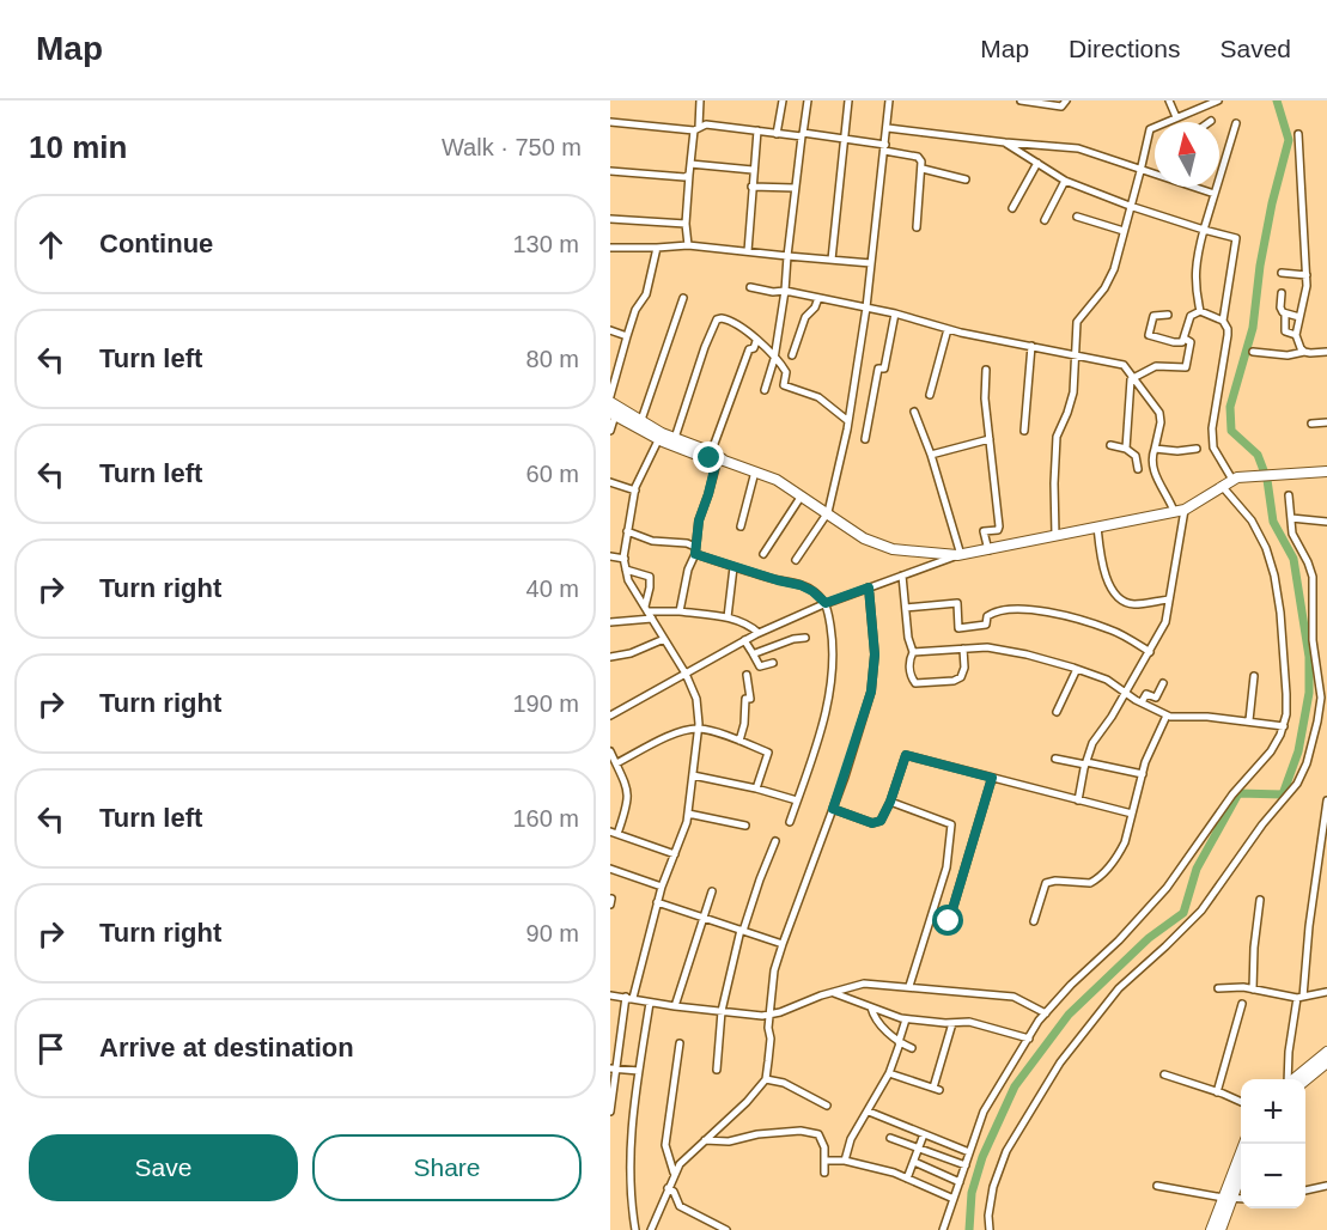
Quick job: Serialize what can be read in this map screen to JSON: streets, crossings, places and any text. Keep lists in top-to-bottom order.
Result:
{
  "north": "top",
  "page": {
    "header": "Map",
    "nav": ["Map", "Directions", "Saved"],
    "heading": ["10 min", "Walk · 750 m"],
    "list": [
      ["Continue", "130 m"],
      ["Turn left", "80 m"],
      ["Turn left", "60 m"],
      ["Turn right", "40 m"],
      ["Turn right", "190 m"],
      ["Turn left", "160 m"],
      ["Turn right", "90 m"],
      "Arrive at destination"
    ],
    "map_buttons": ["+", "−"],
    "buttons": ["Save", "Share"]
  }
}
